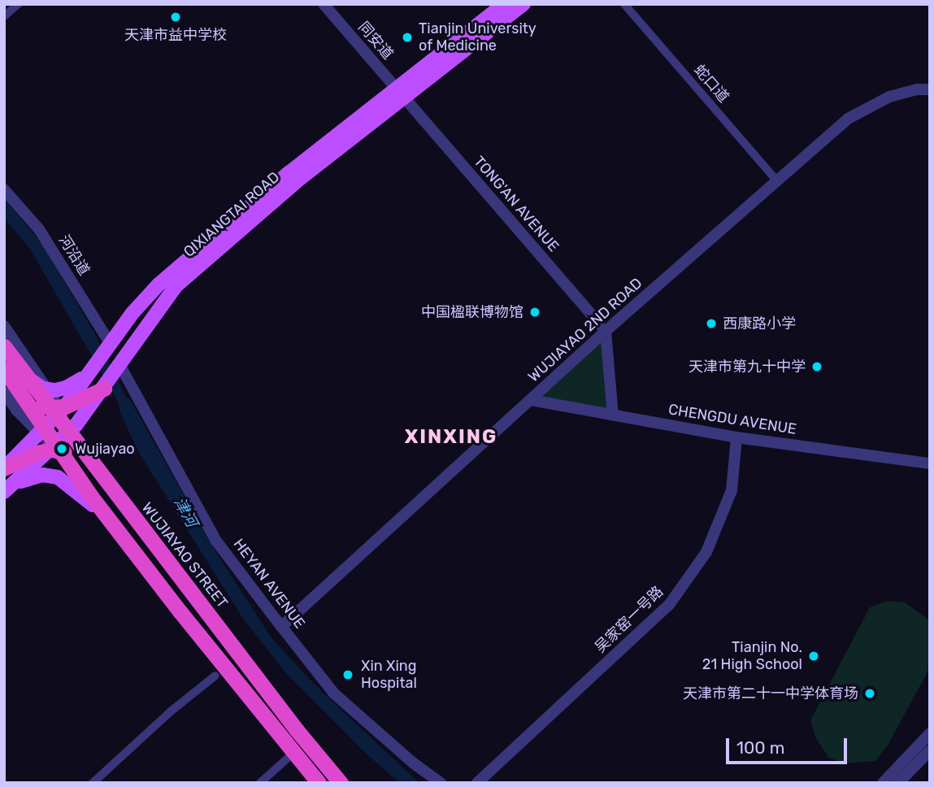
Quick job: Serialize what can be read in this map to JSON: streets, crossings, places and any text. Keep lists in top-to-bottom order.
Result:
{
  "streets": {
    "highway": ["WUJIAYAO STREET"],
    "main road": ["QIXIANGTAI ROAD"],
    "street": [
      "同安道",
      "蛇口道",
      "TONG'AN AVENUE",
      "河沿道",
      "WUJIAYAO 2ND ROAD",
      "CHENGDU AVENUE",
      "HEYAN AVENUE",
      "吴家窑一号路"
    ]
  },
  "crossings": [
    ["同安道", "TONG'AN AVENUE"],
    ["同安道", "QIXIANGTAI ROAD"],
    ["蛇口道", "WUJIAYAO 2ND ROAD"],
    ["TONG'AN AVENUE", "QIXIANGTAI ROAD"],
    ["TONG'AN AVENUE", "WUJIAYAO 2ND ROAD"],
    ["QIXIANGTAI ROAD", "河沿道"],
    ["QIXIANGTAI ROAD", "WUJIAYAO STREET"],
    ["QIXIANGTAI ROAD", "HEYAN AVENUE"],
    ["WUJIAYAO 2ND ROAD", "CHENGDU AVENUE"],
    ["WUJIAYAO 2ND ROAD", "HEYAN AVENUE"],
    ["CHENGDU AVENUE", "吴家窑一号路"]
  ],
  "districts": ["XINXING"],
  "water": ["津河"],
  "places": [
    "天津市益中学校",
    "Tianjin University of Medicine",
    "中国楹联博物馆",
    "西康路小学",
    "天津市第九十中学",
    "Wujiayao",
    "Tianjin No. 21 High School",
    "Xin Xing Hospital",
    "天津市第二十一中学体育场"
  ],
  "scale_bar": "100 m"
}
